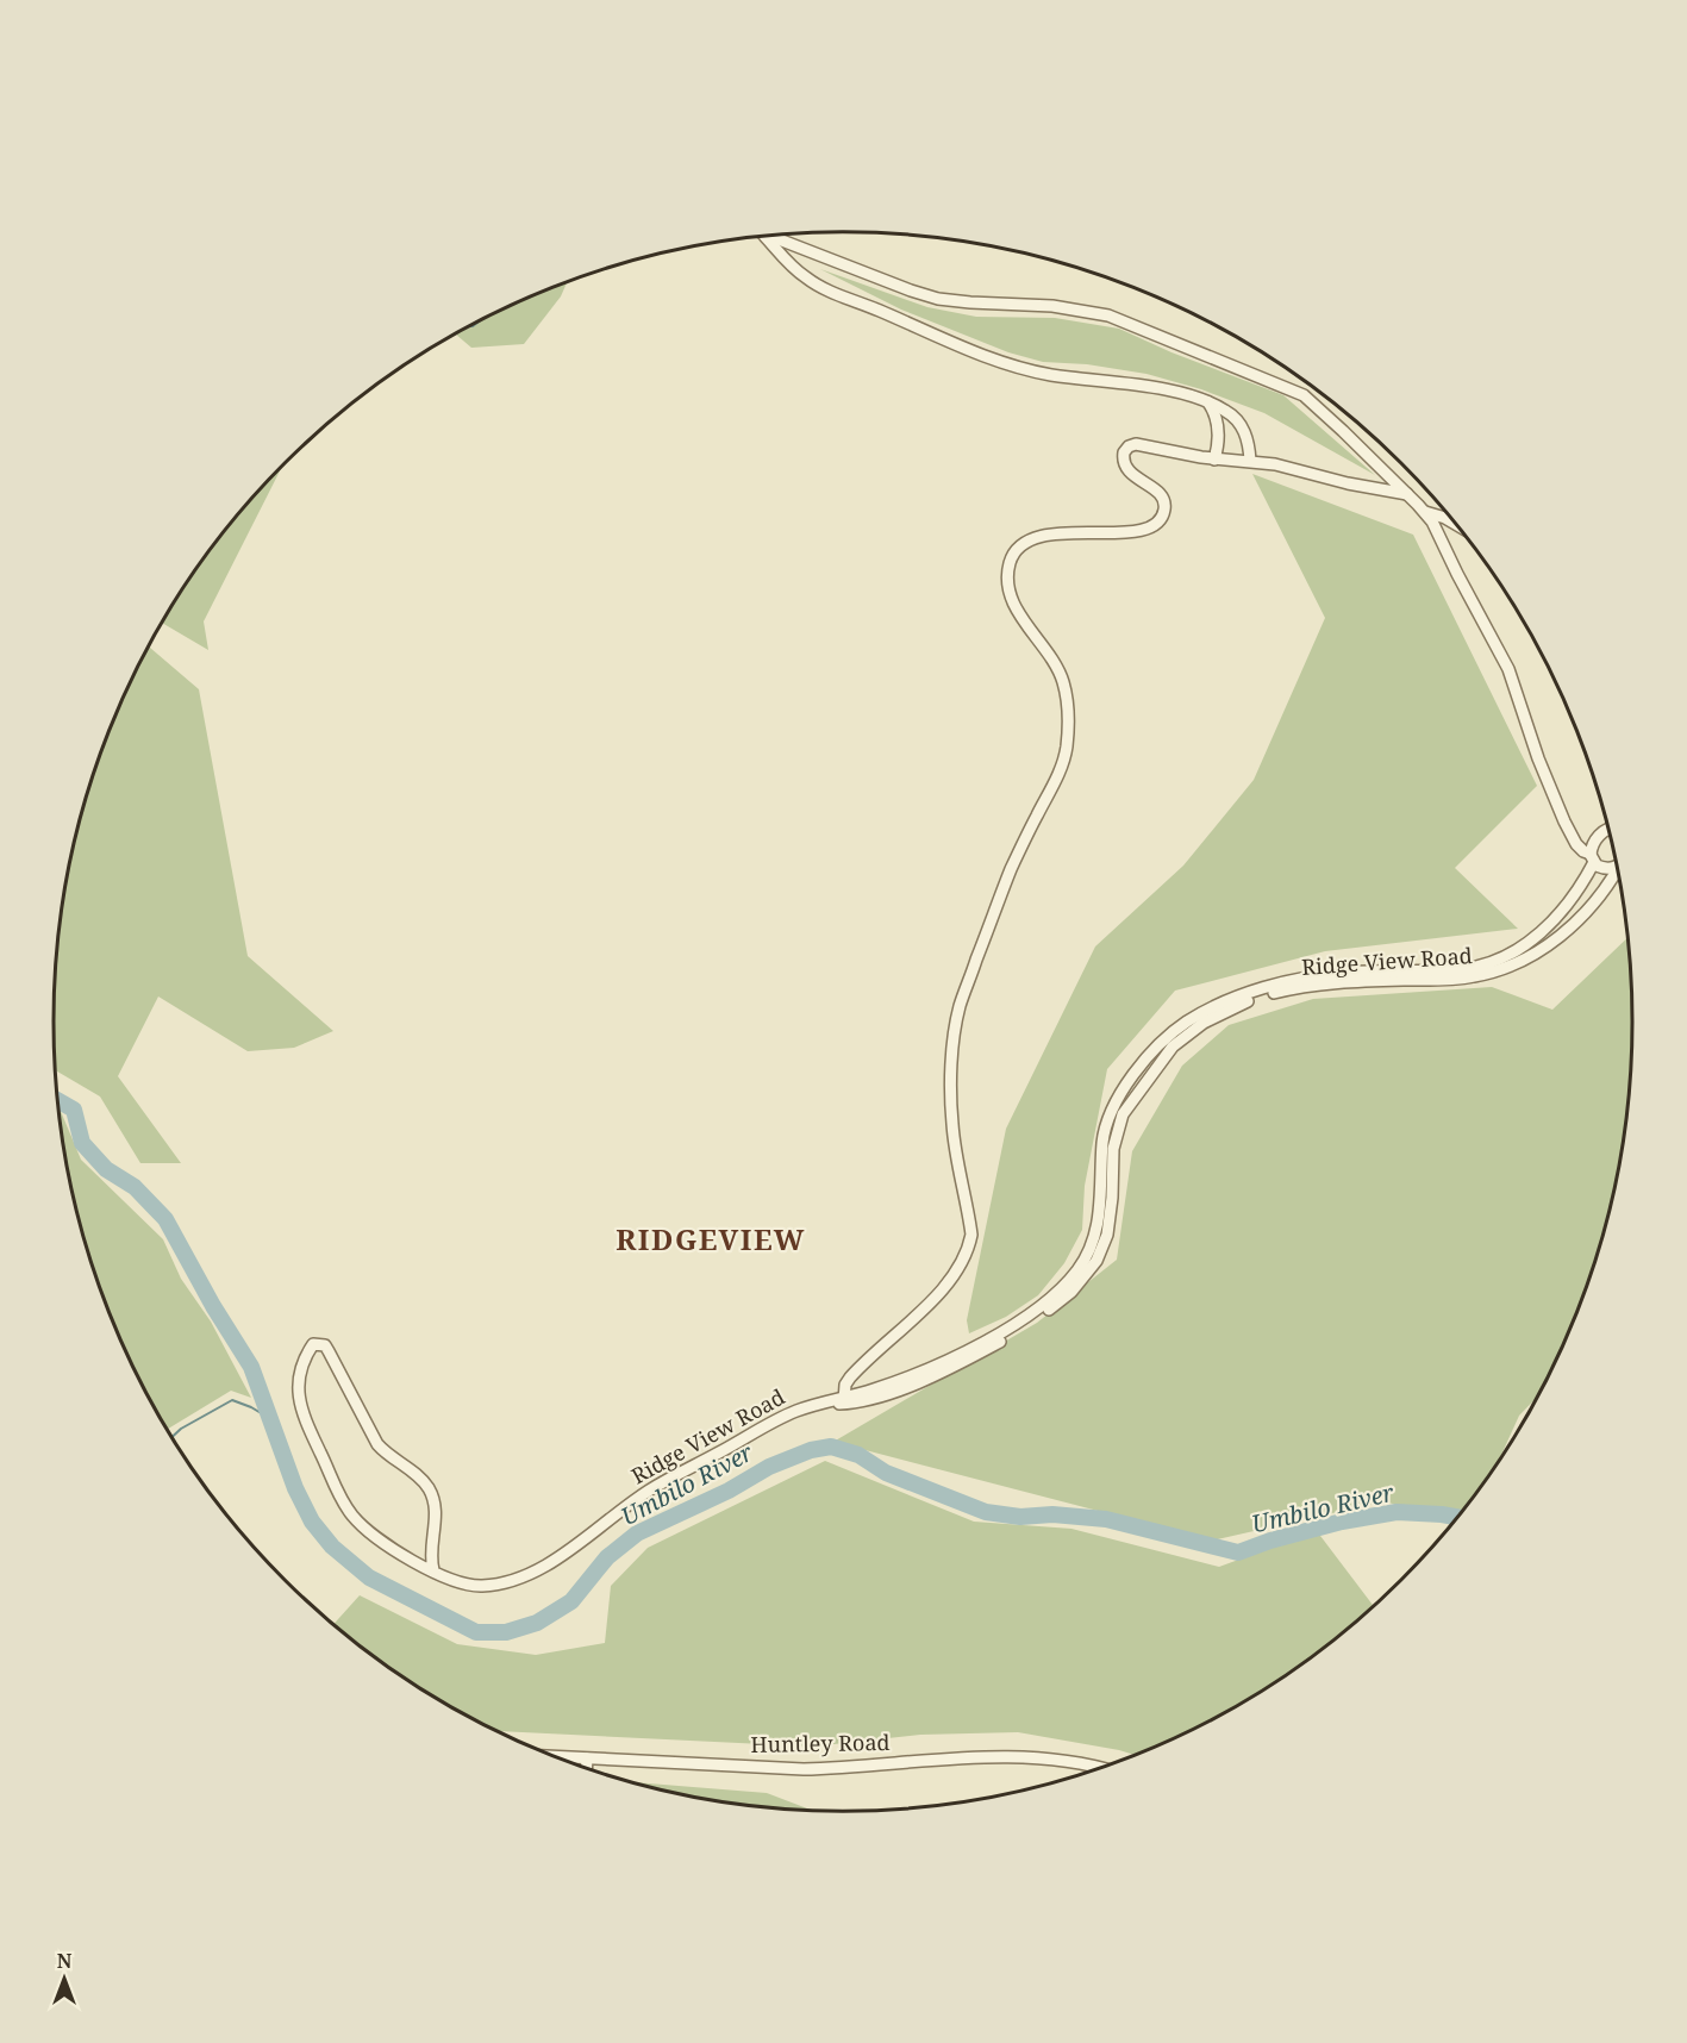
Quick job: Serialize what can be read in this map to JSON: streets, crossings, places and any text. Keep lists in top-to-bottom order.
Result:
{
  "streets": {
    "street": ["Ridge View Road", "Huntley Road"]
  },
  "districts": ["RIDGEVIEW"],
  "water": ["Umbilo River"],
  "north": "top"
}
